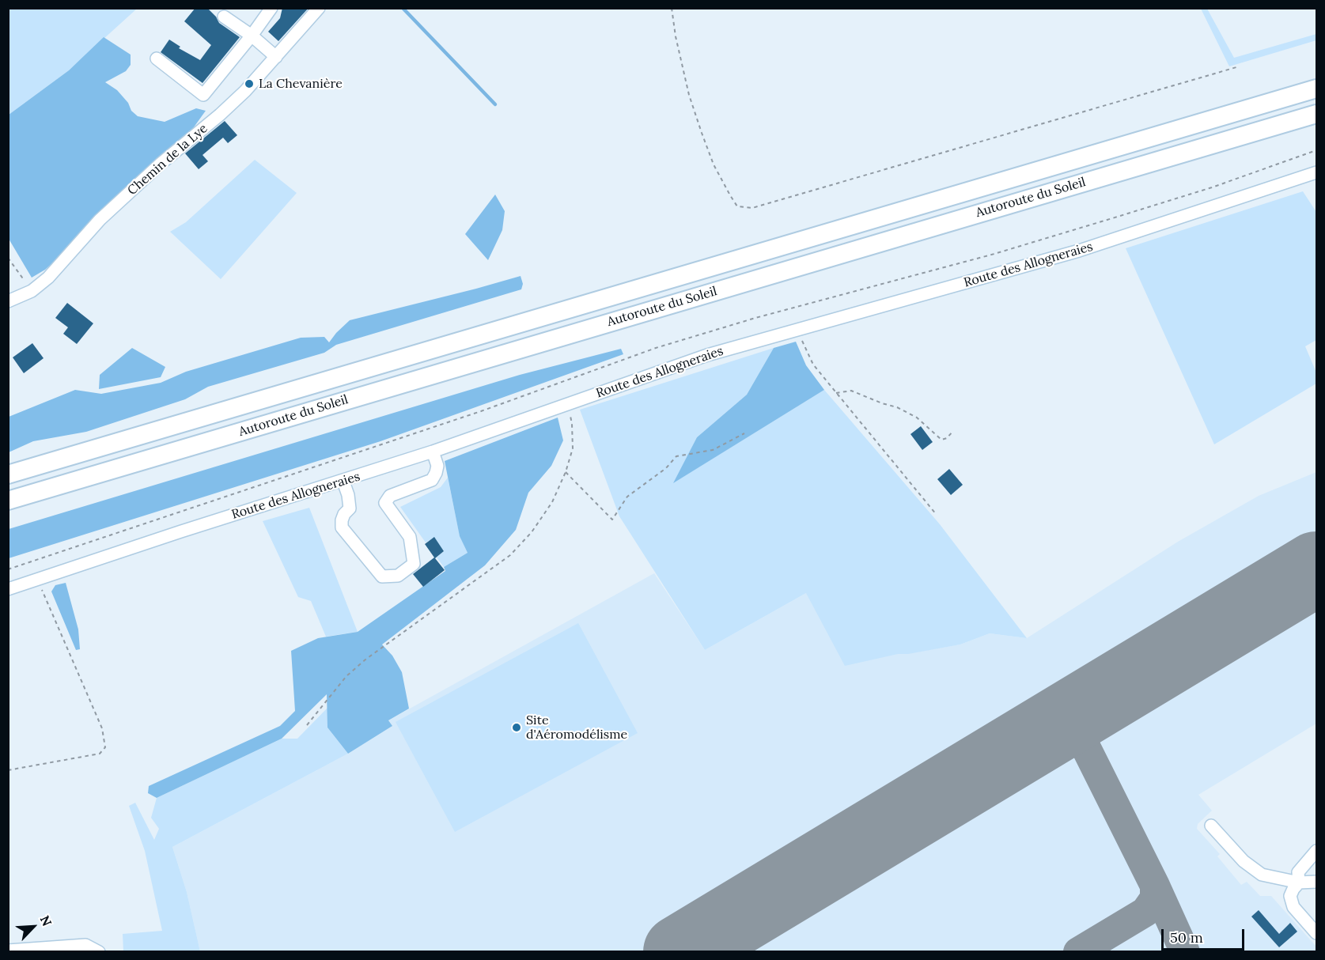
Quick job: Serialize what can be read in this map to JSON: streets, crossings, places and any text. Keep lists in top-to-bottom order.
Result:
{
  "streets": {
    "highway": ["Autoroute du Soleil"],
    "street": ["Chemin de la Lye", "Route des Allogneraies"]
  },
  "places": ["La Chevanière", "Site d'Aéromodélisme"],
  "scale_bar": "50 m",
  "north": "top right"
}
